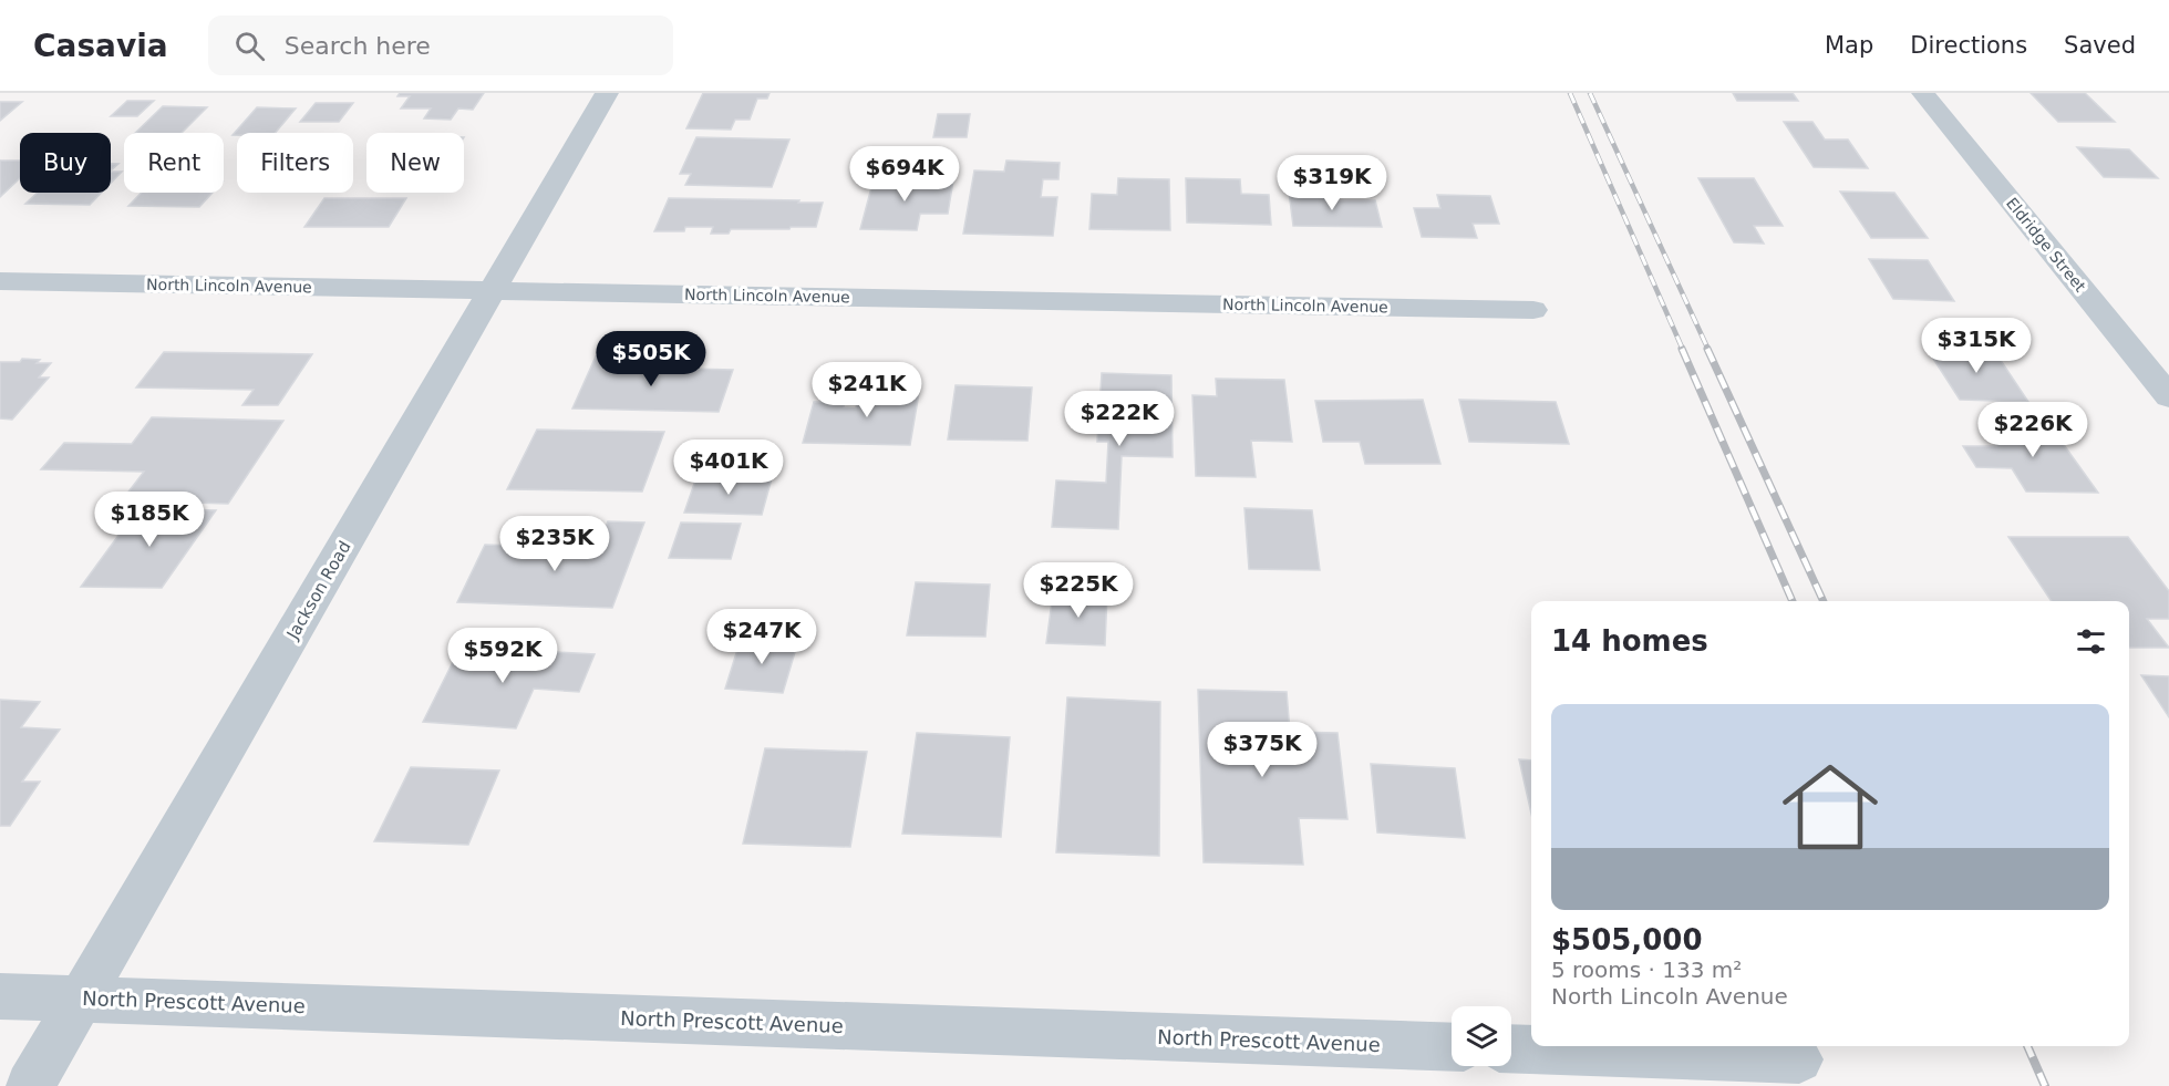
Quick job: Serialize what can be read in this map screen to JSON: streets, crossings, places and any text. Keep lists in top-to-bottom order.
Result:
{
  "streets": {
    "street": [
      "Eldridge Street",
      "North Lincoln Avenue",
      "Jackson Road",
      "North Prescott Avenue"
    ]
  },
  "crossings": [
    ["North Lincoln Avenue", "Jackson Road"],
    ["Jackson Road", "North Prescott Avenue"]
  ],
  "page": {
    "header": "Casavia",
    "search": "Search here",
    "nav": ["Map", "Directions", "Saved"],
    "chip": [
      "Buy",
      "Rent",
      "Filters",
      "New"
    ],
    "price": [
      "$694K",
      "$319K",
      "$315K",
      "$505K",
      "$241K",
      "$222K",
      "$226K",
      "$401K",
      "$185K",
      "$235K",
      "$225K",
      "$247K",
      "$592K",
      "$375K"
    ],
    "heading": "14 homes",
    "list": [
      {
        "name": "$505,000",
        "note": "5 rooms · 133 m² · North Lincoln Avenue"
      }
    ]
  }
}
